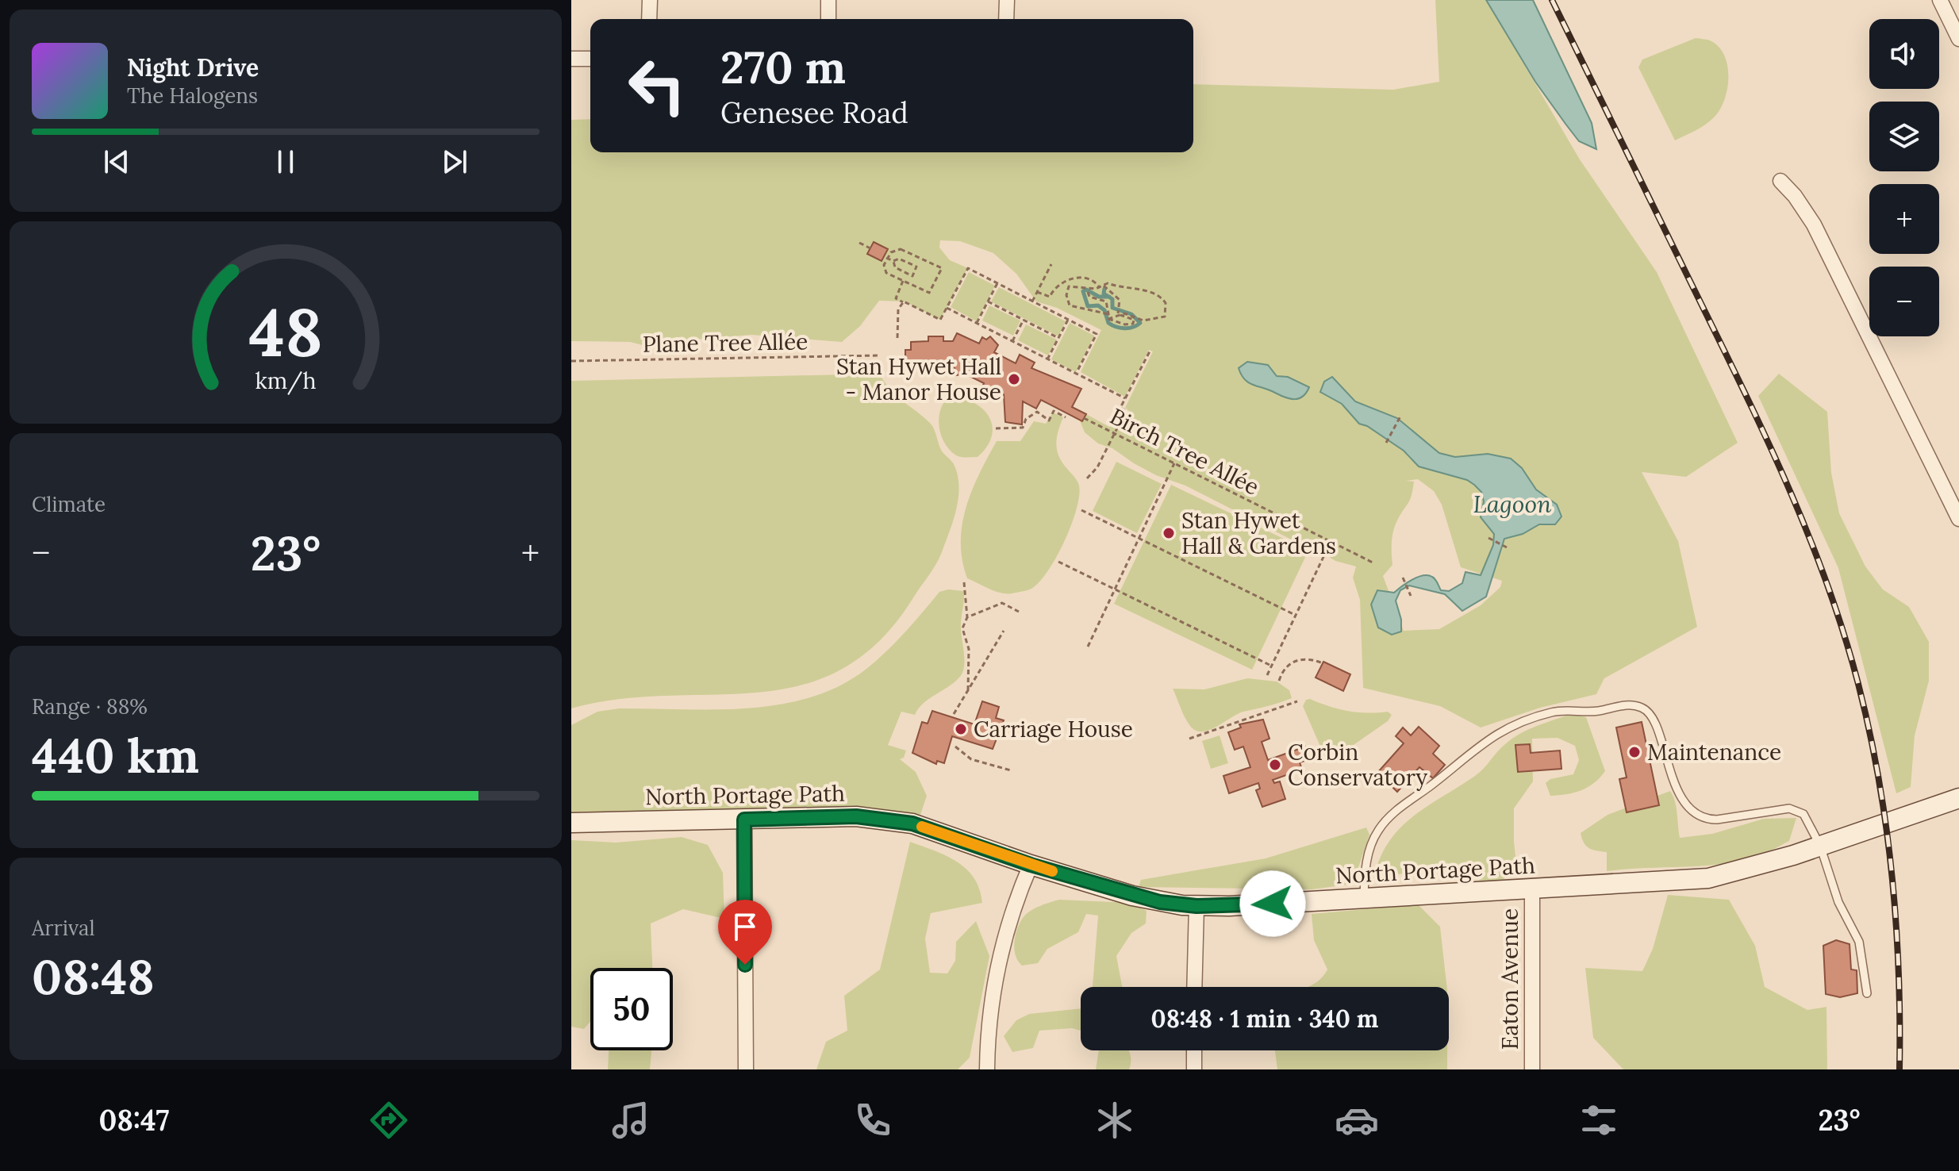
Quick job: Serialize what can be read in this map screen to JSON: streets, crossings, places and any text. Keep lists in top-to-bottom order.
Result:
{
  "streets": {
    "main road": ["North Portage Path"],
    "street": ["Eaton Avenue"],
    "path": ["Plane Tree Allée", "Birch Tree Allée"]
  },
  "crossings": [
    ["North Portage Path", "Eaton Avenue"]
  ],
  "water": ["Lagoon"],
  "places": [
    "Stan Hywet Hall - Manor House",
    "Stan Hywet Hall & Gardens",
    "Carriage House",
    "Maintenance",
    "Corbin Conservatory"
  ],
  "page": {
    "map_buttons": ["+", "−"],
    "turn": ["270 m", "Genesee Road"],
    "song": ["Night Drive", "The Halogens"],
    "tile": [
      "Climate",
      ["Range · 88%", "440 km"],
      ["Arrival", "08:48"]
    ],
    "heat": ["−", "23°", "+"],
    "limit": "50",
    "trip": "08:48 · 1 min · 340 m",
    "tabs": ["08:47", "23°"],
    "gauge": ["48", "km/h"]
  }
}
